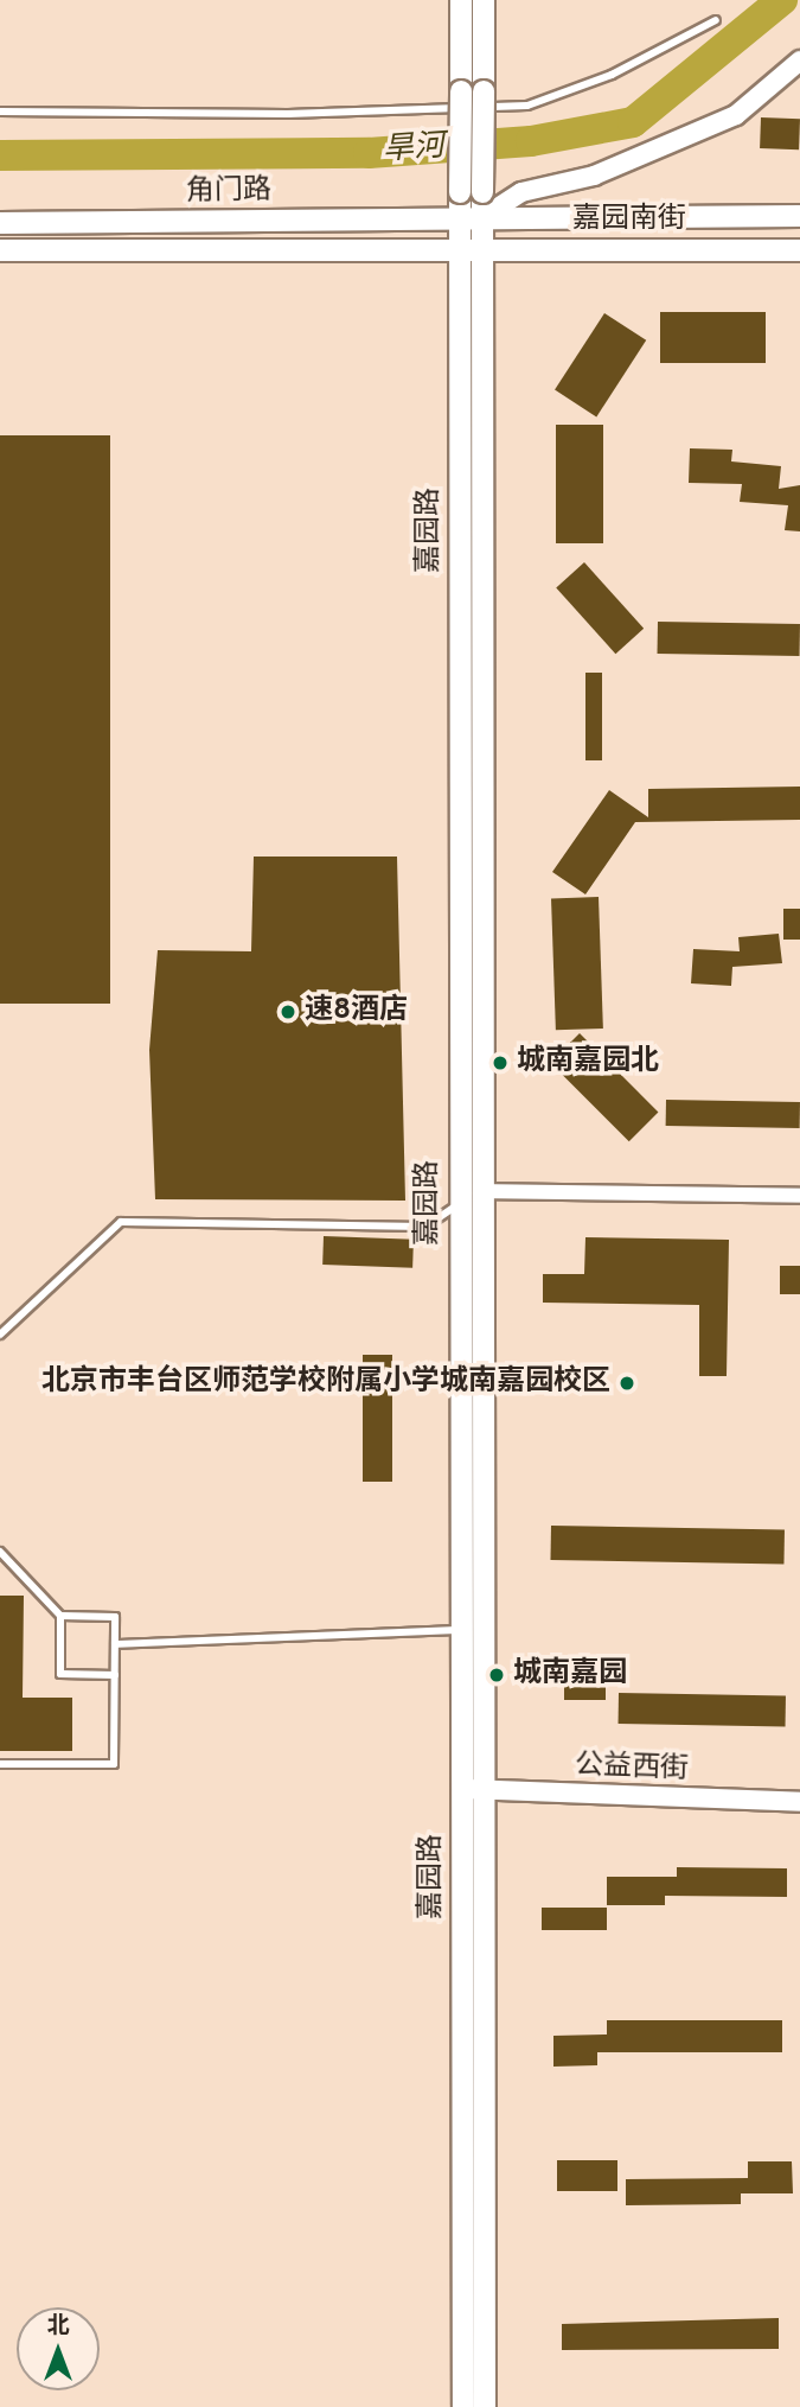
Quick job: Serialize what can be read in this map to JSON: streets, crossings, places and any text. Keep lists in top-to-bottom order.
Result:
{
  "streets": {
    "main road": ["角门路", "嘉园南街", "嘉园路"],
    "street": ["公益西街"]
  },
  "crossings": [
    ["角门路", "嘉园南街"],
    ["角门路", "嘉园路"],
    ["嘉园南街", "嘉园路"],
    ["嘉园路", "公益西街"]
  ],
  "water": ["旱河"],
  "places": [
    "速8酒店",
    "城南嘉园北",
    "北京市丰台区师范学校附属小学城南嘉园校区",
    "城南嘉园"
  ],
  "north": "top"
}
